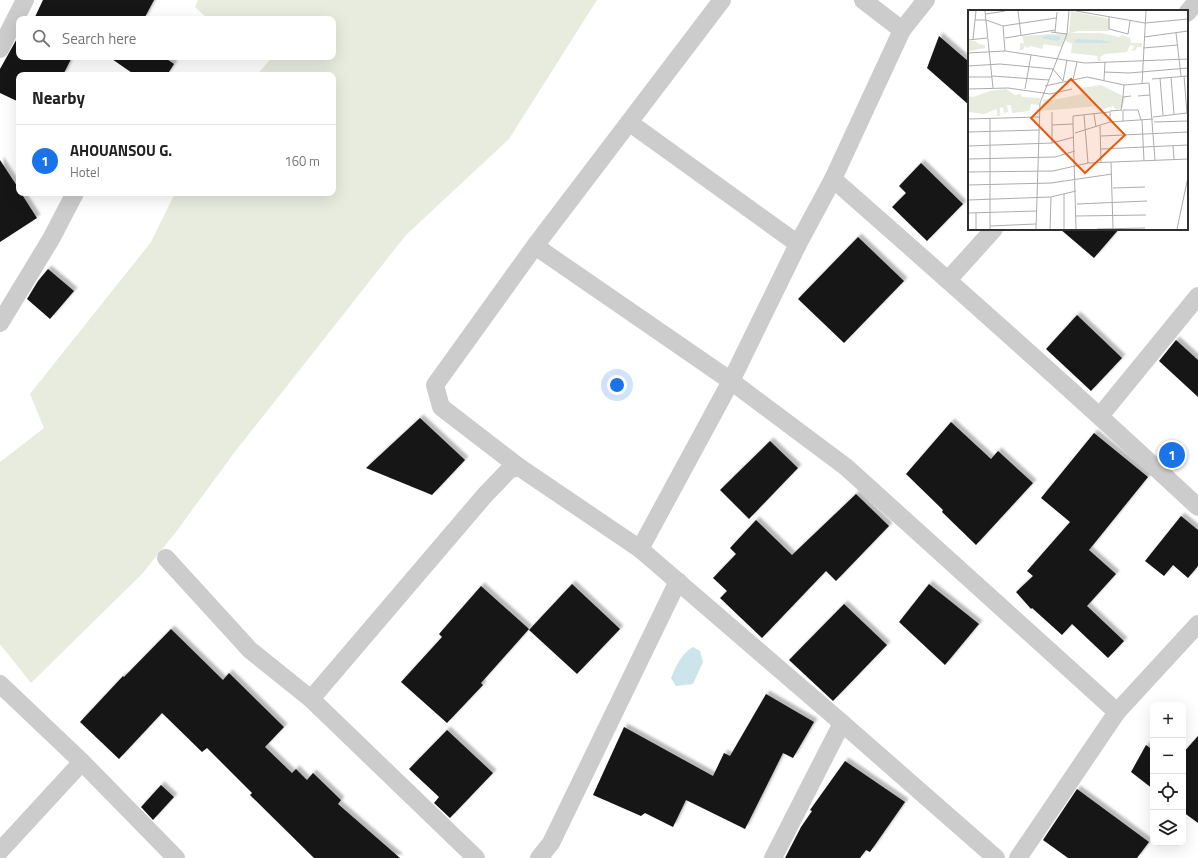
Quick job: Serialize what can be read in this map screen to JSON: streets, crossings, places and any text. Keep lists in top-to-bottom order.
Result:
{
  "page": {
    "search": "Search here",
    "heading": "Nearby",
    "list": [
      {
        "mark": "1",
        "name": "AHOUANSOU G.",
        "note": "Hotel",
        "value": "160 m"
      }
    ],
    "pins": "1",
    "map_buttons": ["+", "−"]
  }
}
